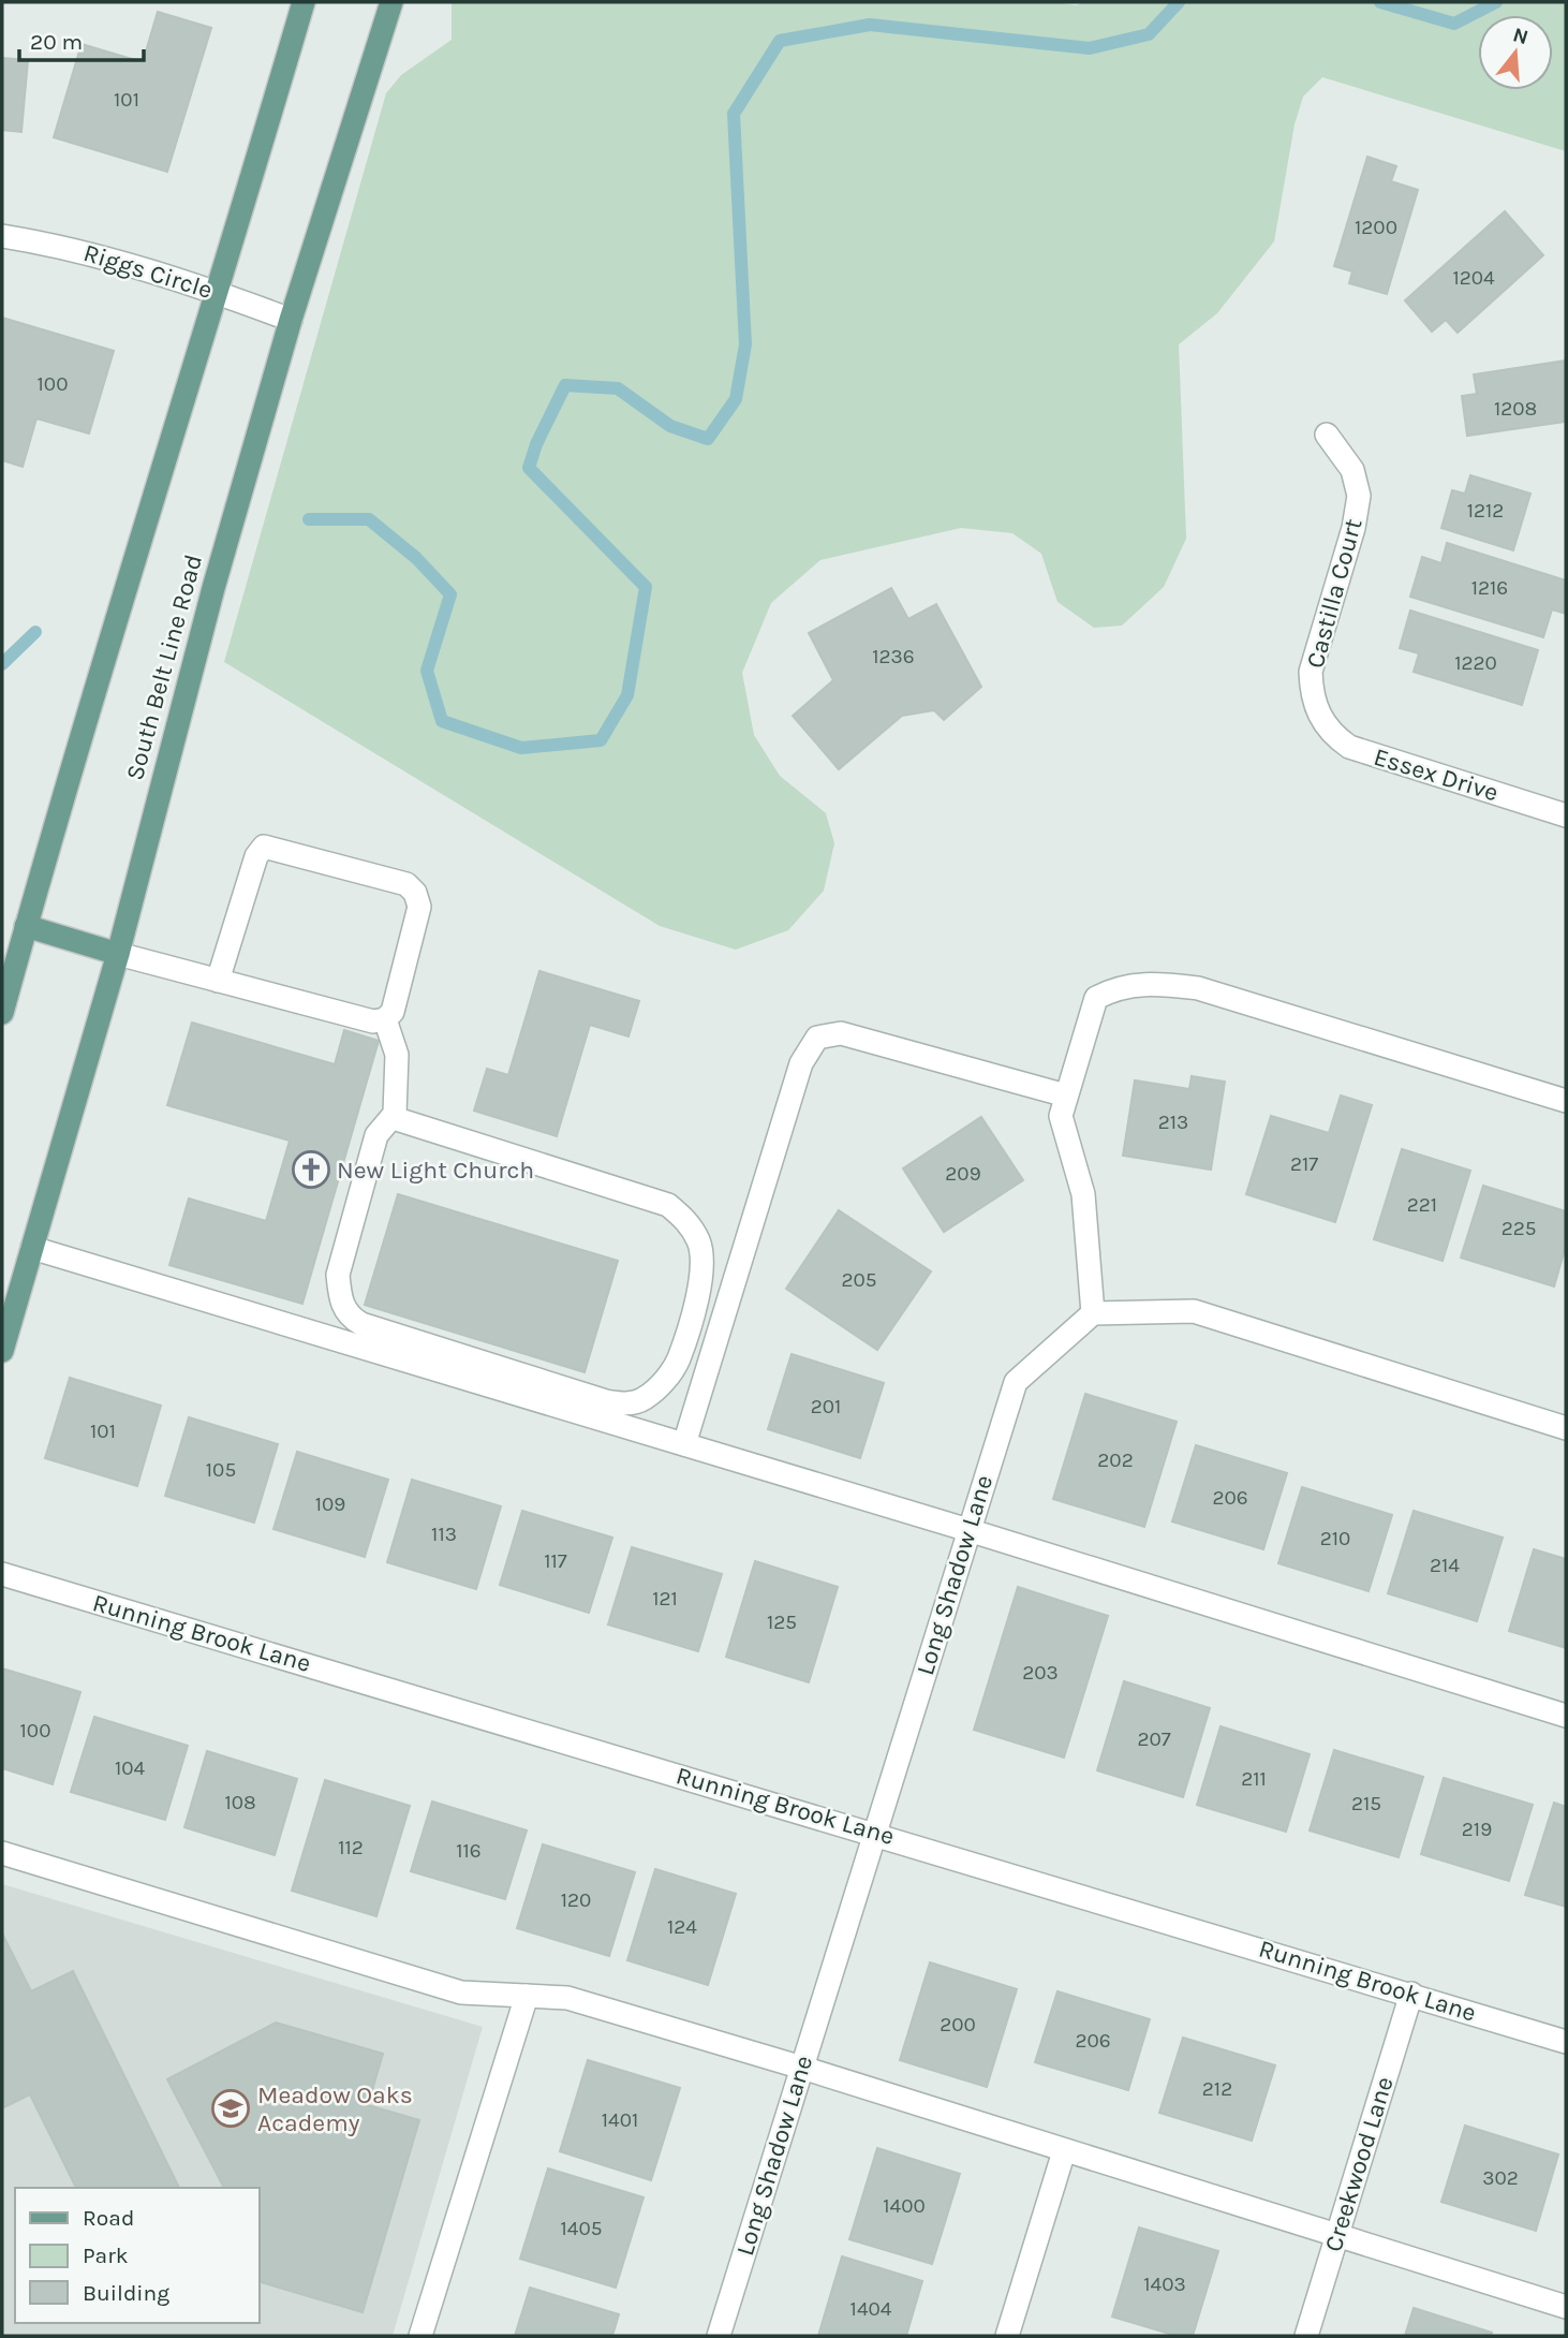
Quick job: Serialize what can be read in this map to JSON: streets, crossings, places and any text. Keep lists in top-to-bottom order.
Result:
{
  "streets": {
    "main road": ["South Belt Line Road"],
    "street": [
      "Riggs Circle",
      "Castilla Court",
      "Essex Drive",
      "Long Shadow Lane",
      "Running Brook Lane",
      "Creekwood Lane"
    ]
  },
  "crossings": [
    ["Riggs Circle", "South Belt Line Road"],
    ["Castilla Court", "Essex Drive"],
    ["Long Shadow Lane", "Running Brook Lane"],
    ["Running Brook Lane", "Creekwood Lane"]
  ],
  "places": {
    "church": ["New Light Church"],
    "school or university": ["Meadow Oaks Academy"]
  },
  "house_numbers": [
    "101",
    "1200",
    "1204",
    "100",
    "1208",
    "1212",
    "1216",
    "1236",
    "1220",
    "213",
    "217",
    "209",
    "221",
    "225",
    "205",
    "201",
    "101",
    "202",
    "105",
    "206",
    "109",
    "113",
    "210",
    "117",
    "214",
    "121",
    "125",
    "203",
    "100",
    "207",
    "104",
    "211",
    "108",
    "215",
    "219",
    "112",
    "116",
    "120",
    "124",
    "200",
    "206",
    "212",
    "1401",
    "302",
    "1400",
    "1405",
    "1403",
    "1404"
  ],
  "legend": ["Road", "Park", "Building"],
  "scale_bar": "20 m",
  "north": "top"
}
